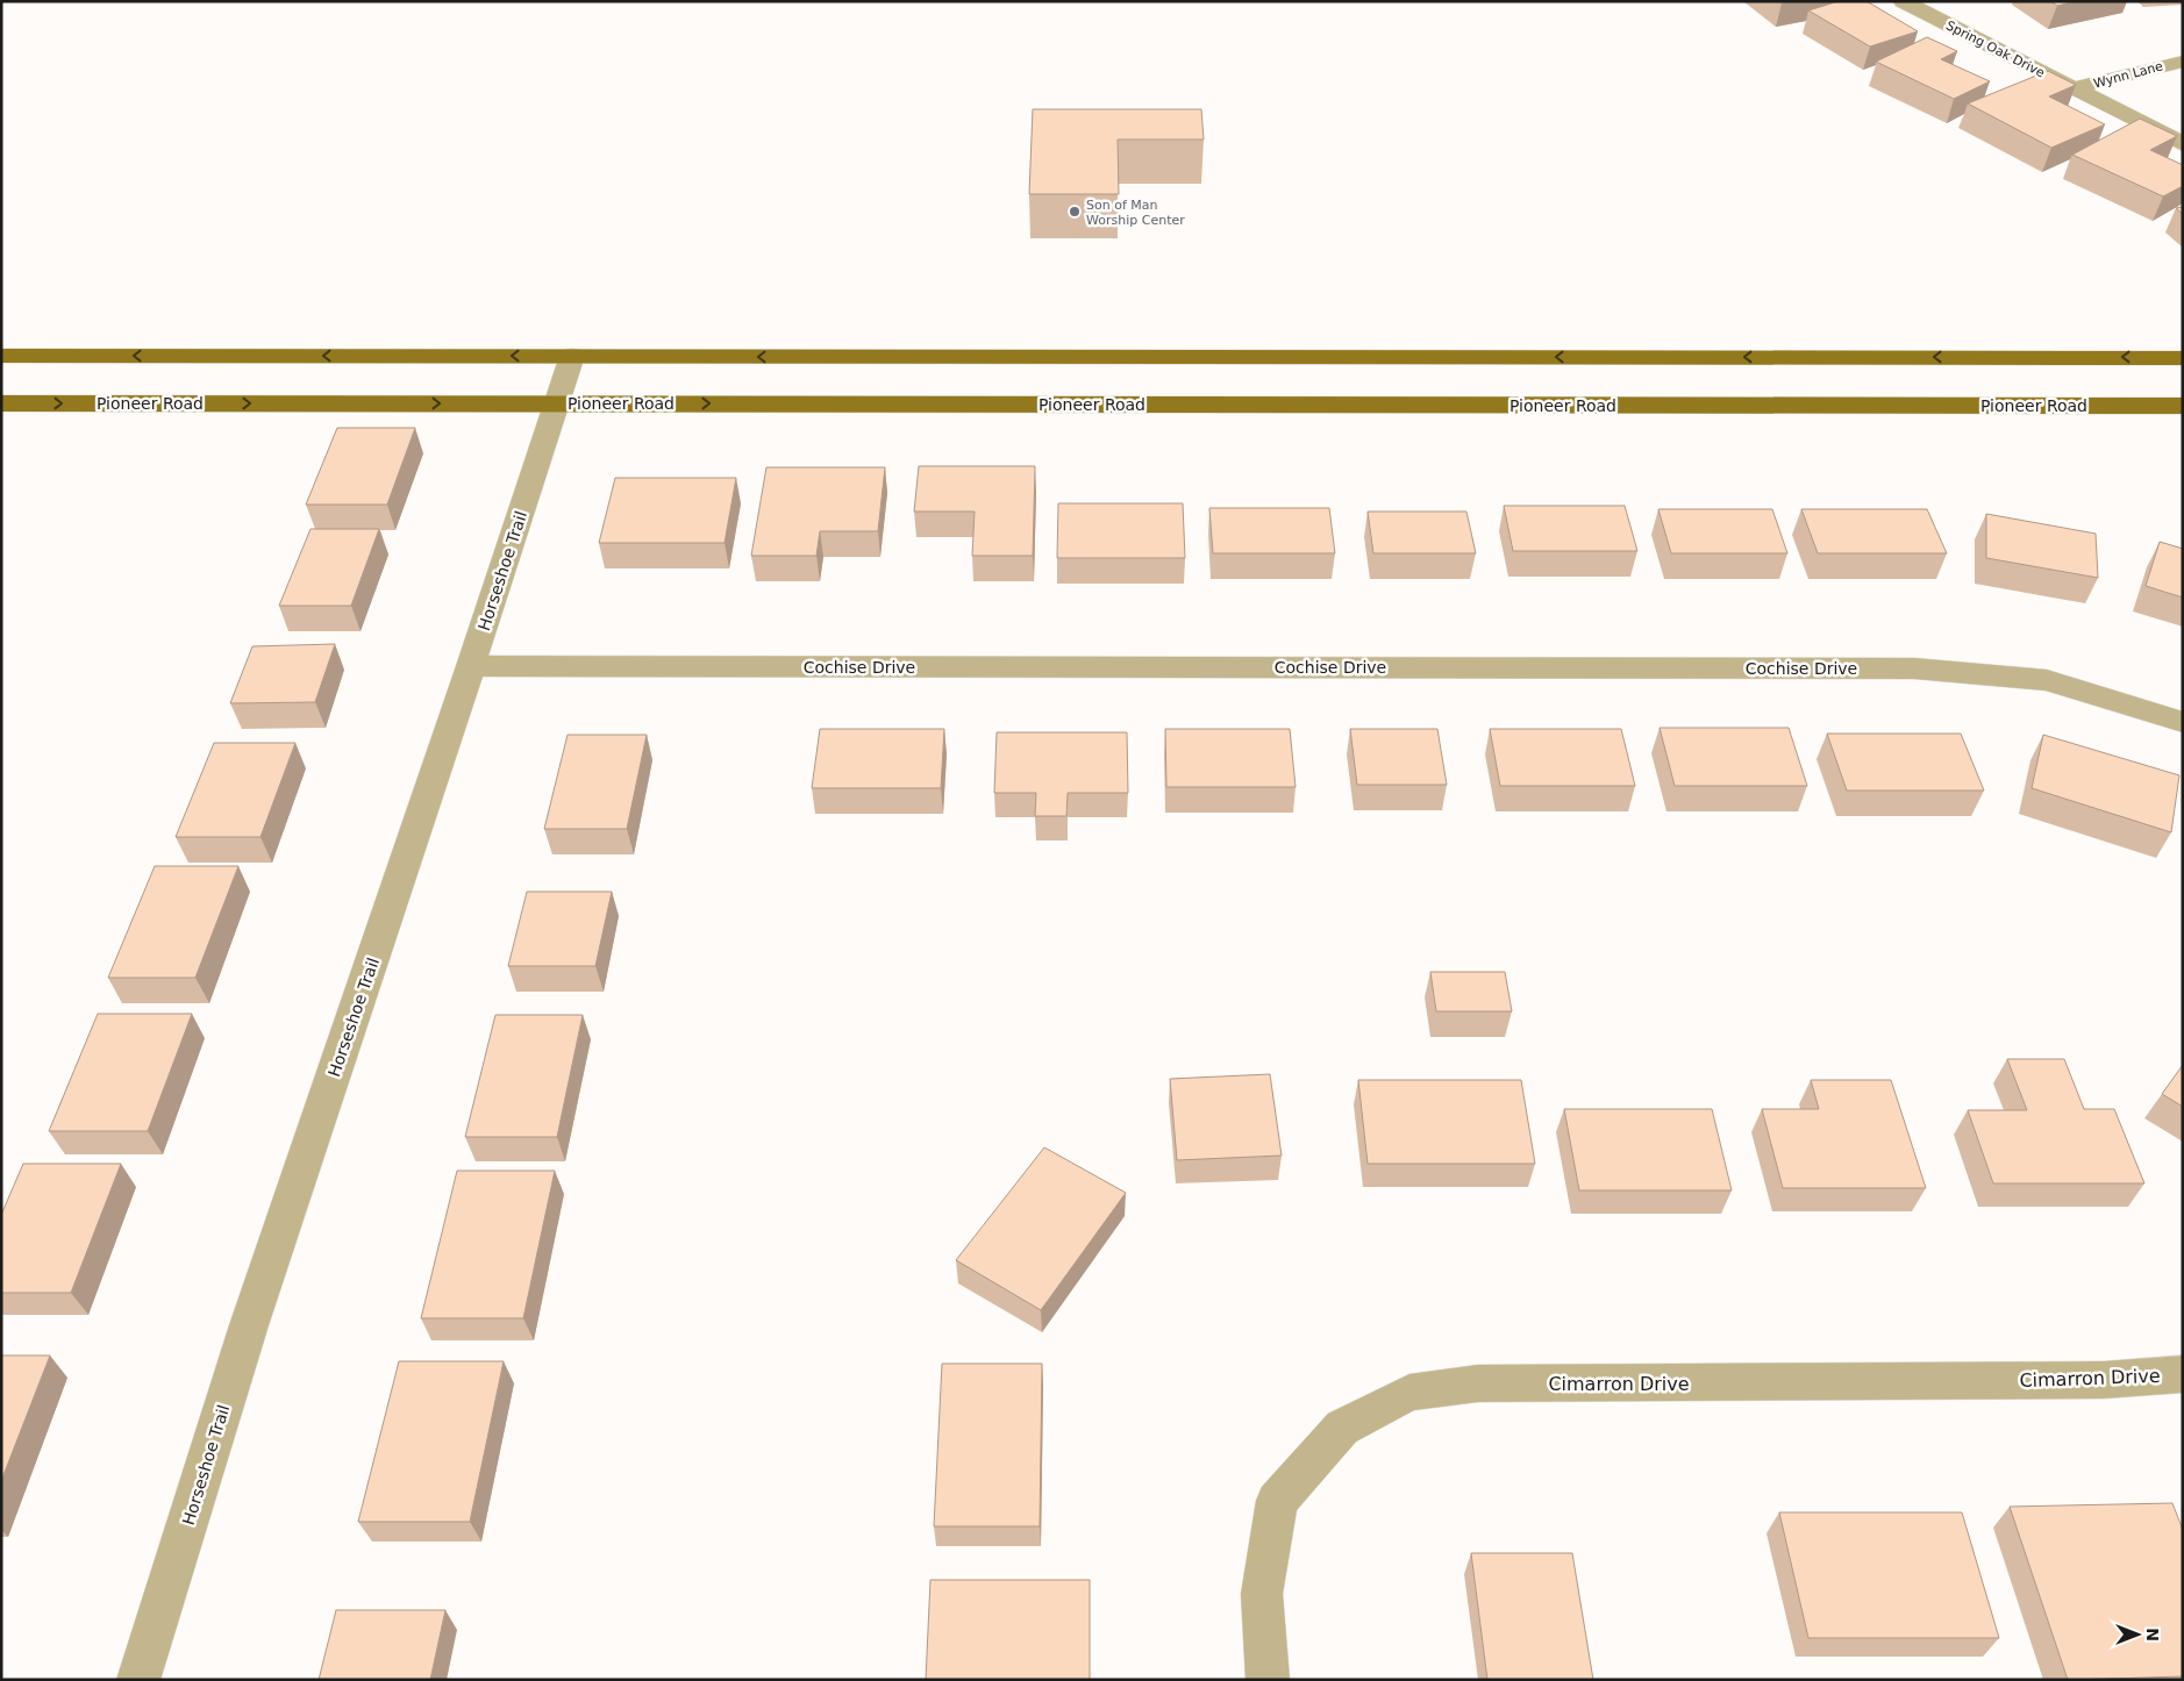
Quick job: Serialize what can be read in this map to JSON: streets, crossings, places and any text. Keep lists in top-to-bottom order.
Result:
{
  "streets": {
    "main road": ["Pioneer Road"],
    "street": [
      "Spring Oak Drive",
      "Wynn Lane",
      "Horseshoe Trail",
      "Cochise Drive",
      "Cimarron Drive"
    ]
  },
  "crossings": [
    ["Spring Oak Drive", "Wynn Lane"],
    ["Pioneer Road", "Horseshoe Trail"],
    ["Horseshoe Trail", "Cochise Drive"]
  ],
  "places": ["Son of Man Worship Center"],
  "north": "right"
}
